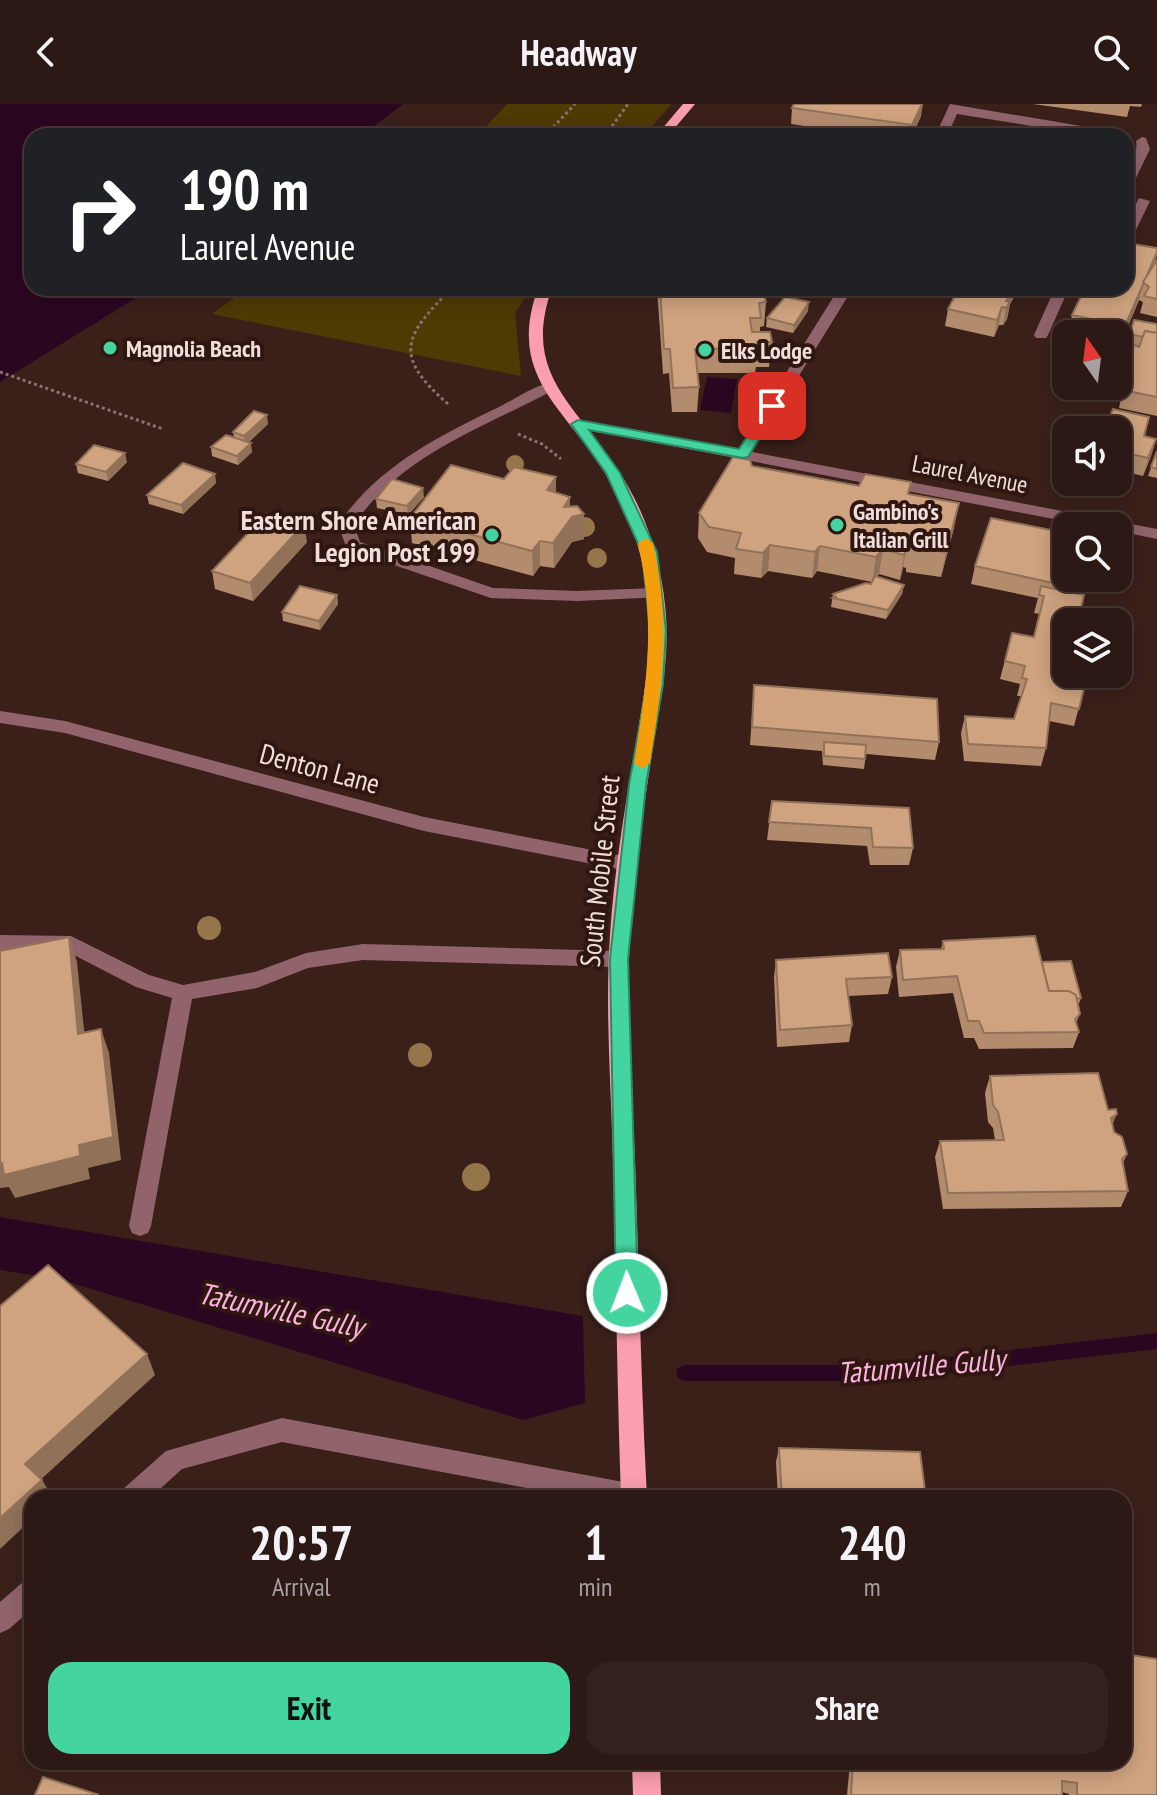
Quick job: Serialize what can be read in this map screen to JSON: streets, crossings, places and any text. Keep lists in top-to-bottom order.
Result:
{
  "streets": {
    "main road": ["South Mobile Street"],
    "street": ["Laurel Avenue", "Denton Lane"]
  },
  "crossings": [
    ["Laurel Avenue", "South Mobile Street"],
    ["Denton Lane", "South Mobile Street"]
  ],
  "water": ["Tatumville Gully"],
  "places": [
    "Magnolia Beach",
    "Elks Lodge",
    "Gambino's Italian Grill",
    "Eastern Shore American Legion Post 199"
  ],
  "north": "top",
  "page": {
    "header": "Headway",
    "turn": ["190 m", "Laurel Avenue"],
    "eta": [
      "20:57",
      "Arrival",
      "1",
      "min",
      "240",
      "m"
    ],
    "buttons": ["Exit", "Share"]
  }
}
